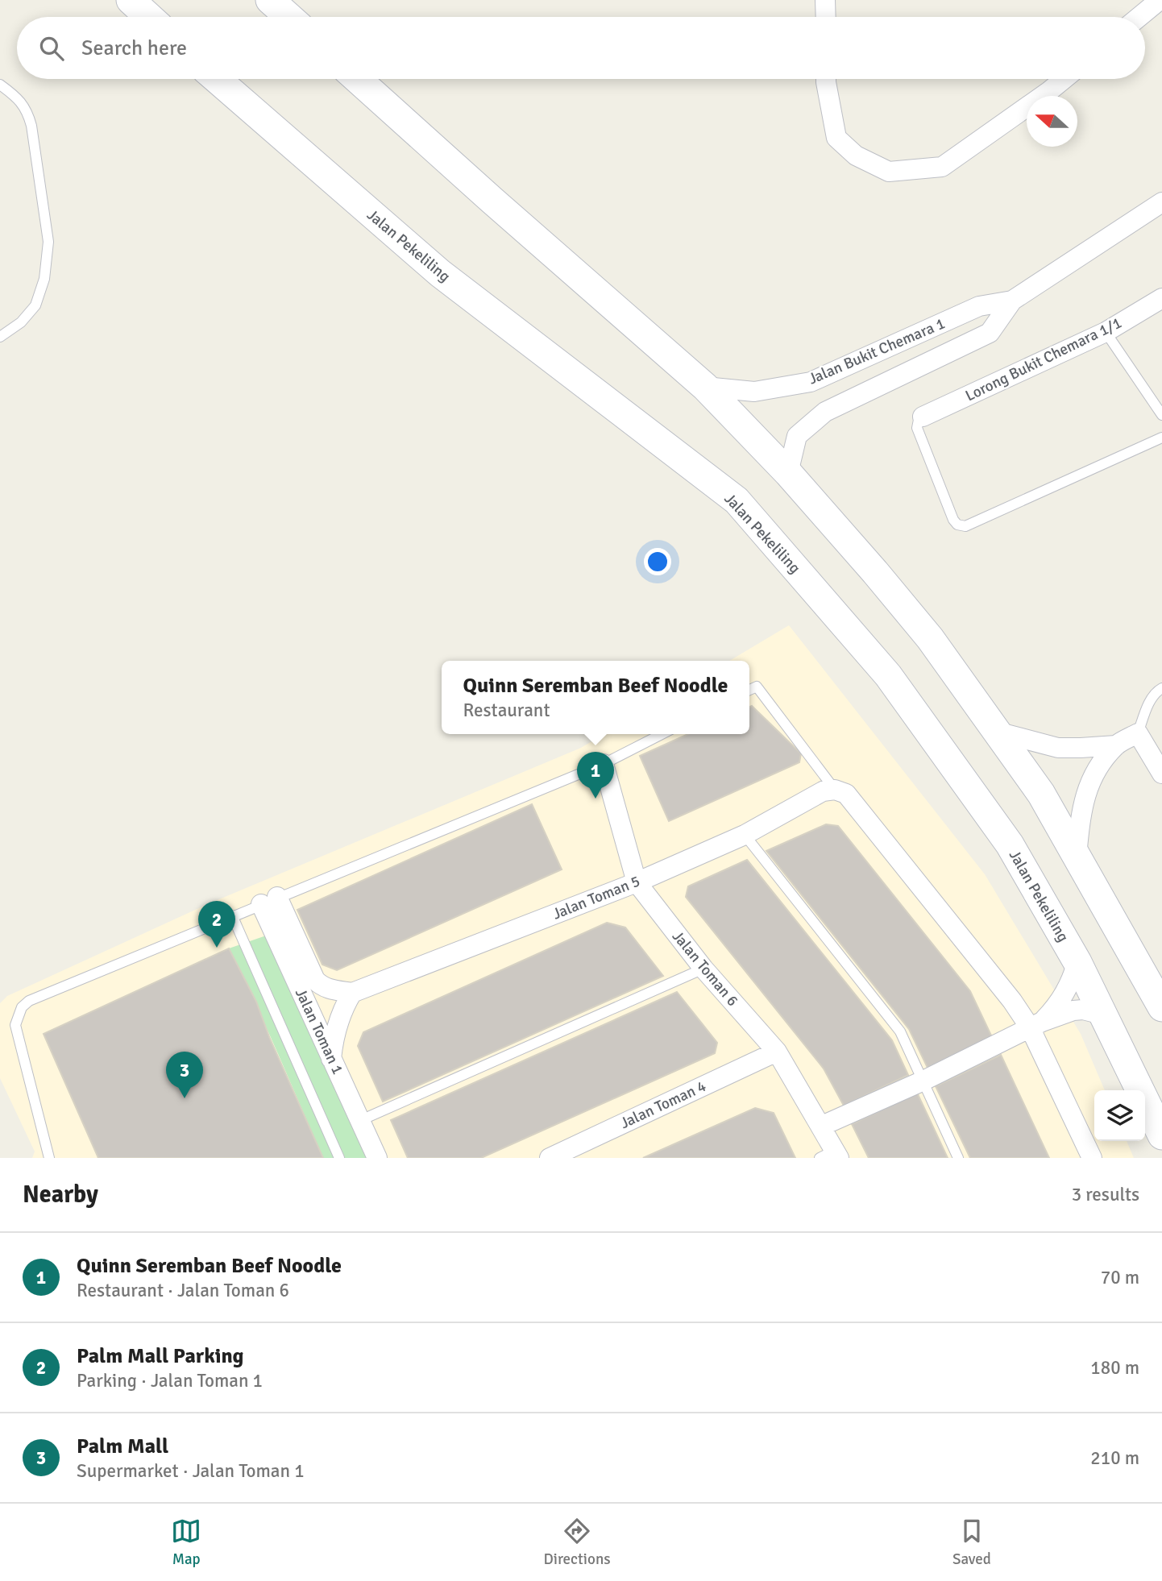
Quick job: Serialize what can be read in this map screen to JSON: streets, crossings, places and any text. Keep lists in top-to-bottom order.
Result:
{
  "streets": {
    "street": [
      "Jalan Pekeliling",
      "Jalan Bukit Chemara 1",
      "Lorong Bukit Chemara 1/1",
      "Jalan Toman 5",
      "Jalan Toman 6",
      "Jalan Toman 1",
      "Jalan Toman 4"
    ]
  },
  "crossings": [
    ["Jalan Toman 5", "Jalan Toman 6"],
    ["Jalan Toman 6", "Jalan Toman 4"]
  ],
  "north": "left",
  "page": {
    "search": "Search here",
    "popup": ["Quinn Seremban Beef Noodle", "Restaurant"],
    "pins": ["1", "2", "3"],
    "heading": ["Nearby", "3 results"],
    "list": [
      {
        "mark": "1",
        "name": "Quinn Seremban Beef Noodle",
        "note": "Restaurant · Jalan Toman 6",
        "value": "70 m"
      },
      {
        "mark": "2",
        "name": "Palm Mall Parking",
        "note": "Parking · Jalan Toman 1",
        "value": "180 m"
      },
      {
        "mark": "3",
        "name": "Palm Mall",
        "note": "Supermarket · Jalan Toman 1",
        "value": "210 m"
      }
    ],
    "nav": ["Map", "Directions", "Saved"]
  }
}
